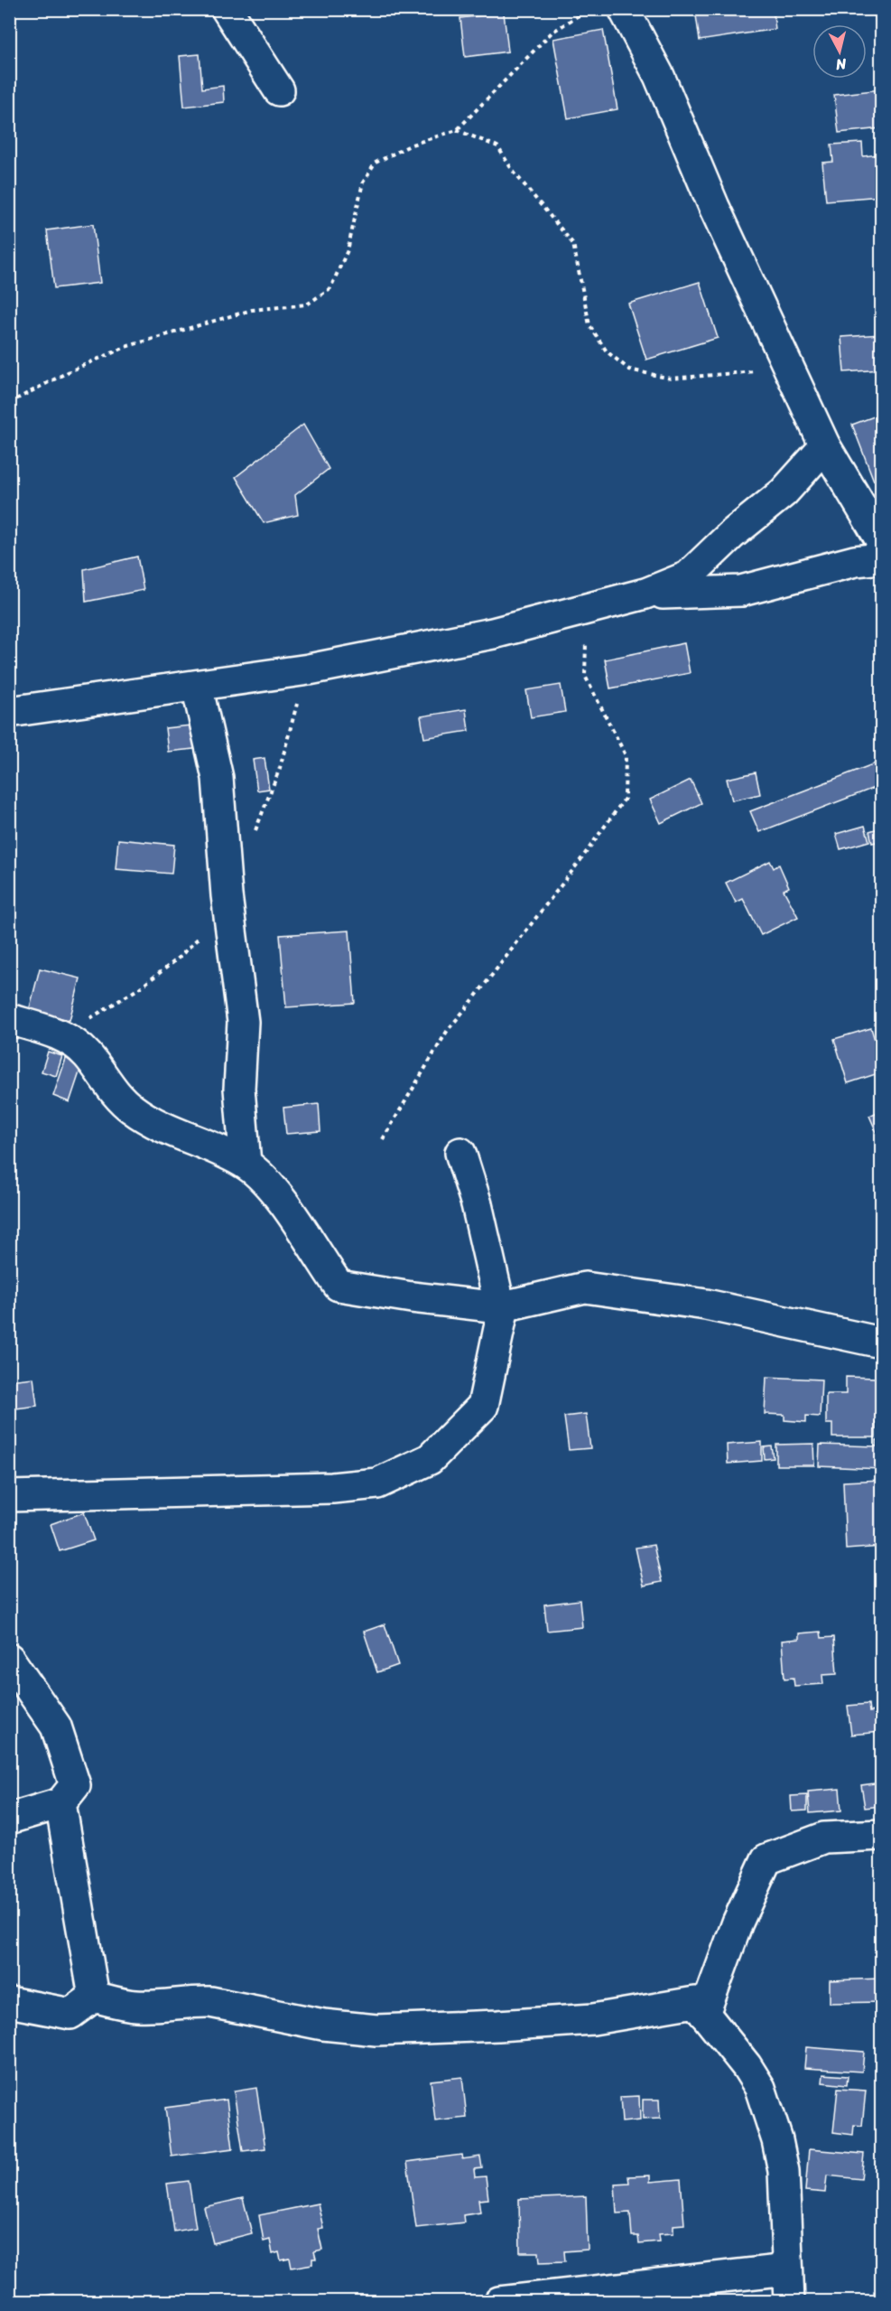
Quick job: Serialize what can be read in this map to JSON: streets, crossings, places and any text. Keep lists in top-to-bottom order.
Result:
{
  "north": "bottom"
}
